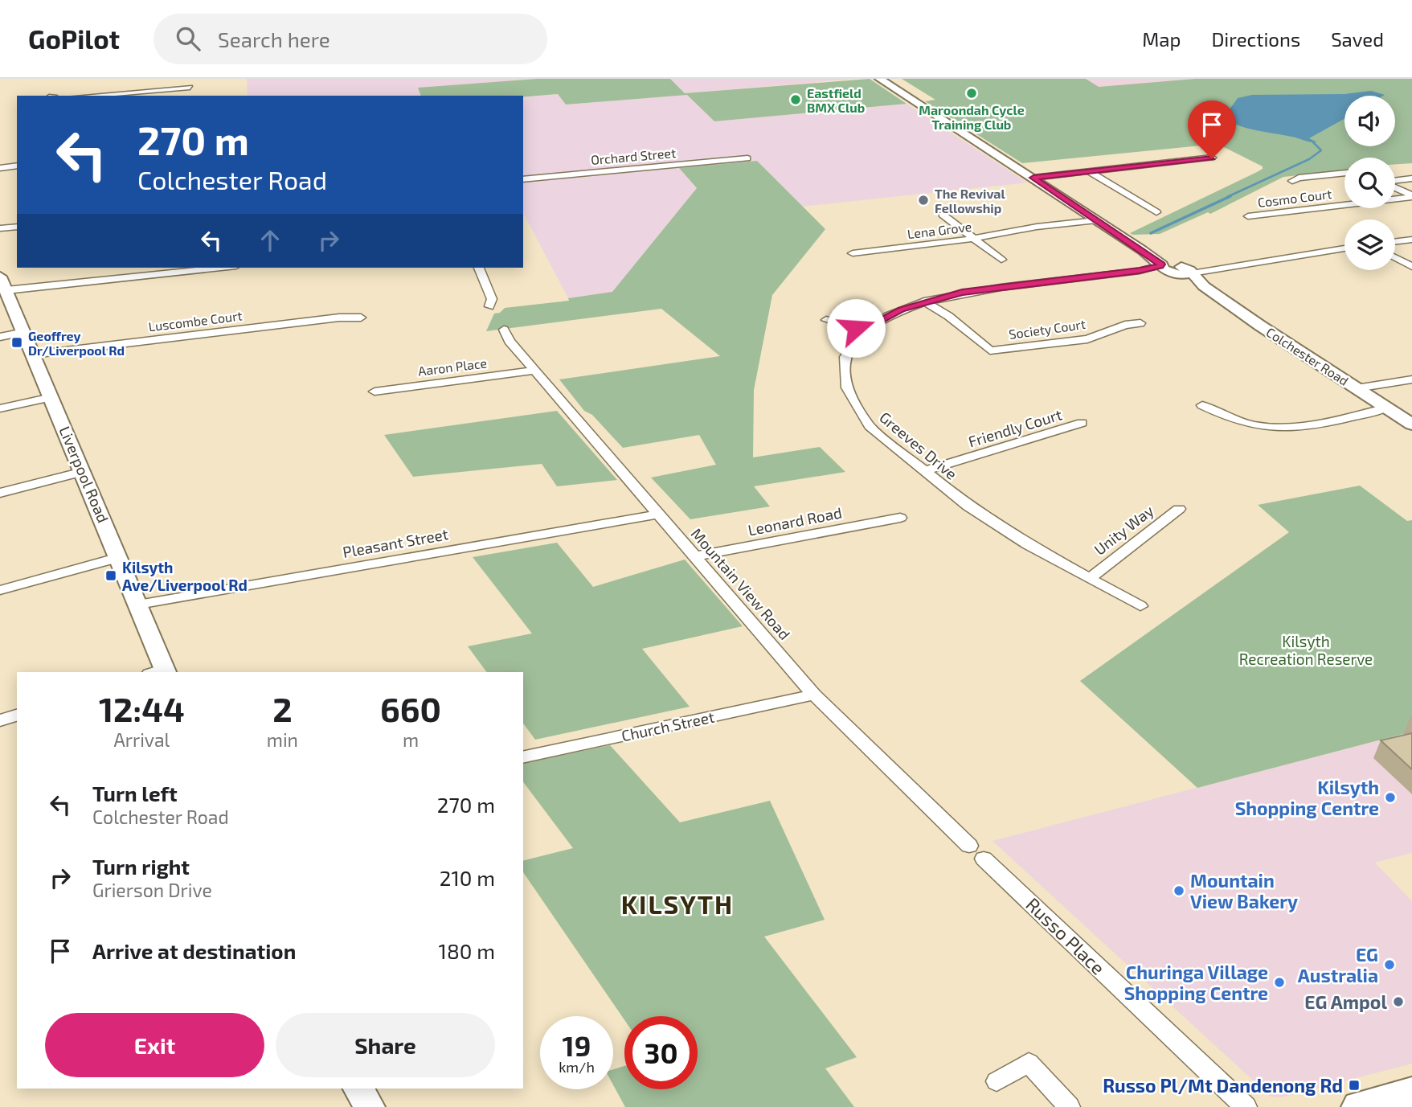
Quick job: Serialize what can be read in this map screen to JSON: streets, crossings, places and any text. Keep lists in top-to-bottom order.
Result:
{
  "streets": {
    "main road": ["Colchester Road", "Liverpool Road"],
    "street": [
      "Orchard Street",
      "Cosmo Court",
      "Lena Grove",
      "Luscombe Court",
      "Society Court",
      "Aaron Place",
      "Friendly Court",
      "Greeves Drive",
      "Leonard Road",
      "Unity Way",
      "Pleasant Street",
      "Mountain View Road",
      "Church Street",
      "Russo Place"
    ]
  },
  "crossings": [
    ["Lena Grove", "Colchester Road"],
    ["Luscombe Court", "Liverpool Road"],
    ["Society Court", "Greeves Drive"],
    ["Colchester Road", "Greeves Drive"],
    ["Aaron Place", "Mountain View Road"],
    ["Friendly Court", "Greeves Drive"],
    ["Greeves Drive", "Unity Way"],
    ["Liverpool Road", "Pleasant Street"],
    ["Leonard Road", "Mountain View Road"],
    ["Pleasant Street", "Mountain View Road"],
    ["Mountain View Road", "Church Street"],
    ["Mountain View Road", "Russo Place"]
  ],
  "districts": ["KILSYTH"],
  "parks": ["Kilsyth Recreation Reserve"],
  "places": {
    "other": [
      "Maroondah Cycle Training Club",
      "Eastfield BMX Club",
      "The Revival Fellowship",
      "Kilsyth Shopping Centre",
      "Mountain View Bakery",
      "EG Australia",
      "Churinga Village Shopping Centre",
      "EG Ampol"
    ],
    "transit": ["Geoffrey Dr/Liverpool Rd", "Kilsyth Ave/Liverpool Rd", "Russo Pl/Mt Dandenong Rd"]
  },
  "page": {
    "header": "GoPilot",
    "search": "Search here",
    "nav": ["Map", "Directions", "Saved"],
    "turn": ["270 m", "Colchester Road"],
    "eta": [
      "12:44",
      "Arrival",
      "2",
      "min",
      "660",
      "m"
    ],
    "list": [
      {
        "name": "Turn left",
        "note": "Colchester Road",
        "value": "270 m"
      },
      {
        "name": "Turn right",
        "note": "Grierson Drive",
        "value": "210 m"
      },
      {
        "name": "Arrive at destination",
        "value": "180 m"
      }
    ],
    "buttons": ["Exit", "Share"],
    "speed": "19 km/h",
    "limit": "30"
  }
}
